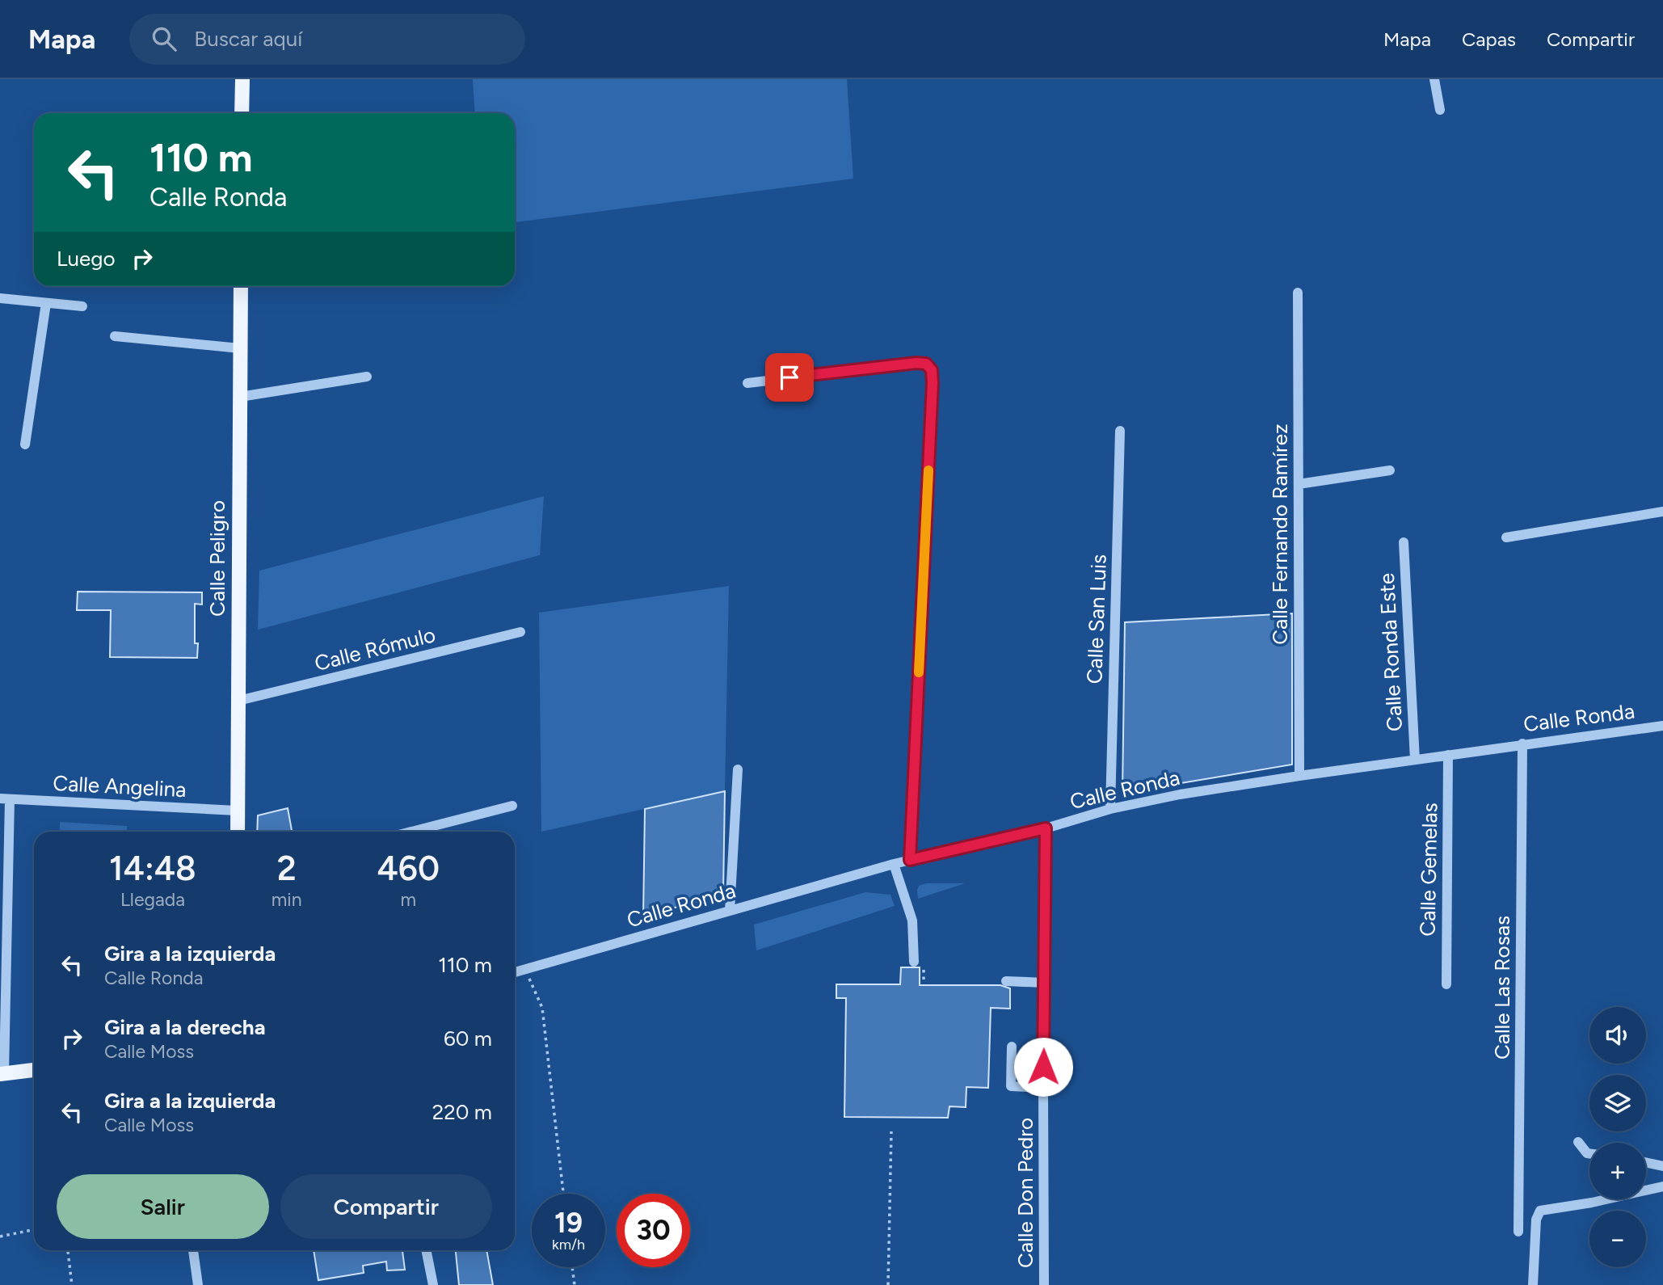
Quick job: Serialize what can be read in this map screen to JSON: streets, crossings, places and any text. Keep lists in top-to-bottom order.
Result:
{
  "streets": {
    "main road": ["Calle Peligro"],
    "street": [
      "Calle Fernando Ramírez",
      "Calle San Luis",
      "Calle Rómulo",
      "Calle Ronda Este",
      "Calle Ronda",
      "Calle Angelina",
      "Calle Gemelas",
      "Calle Las Rosas",
      "Calle Don Pedro"
    ]
  },
  "crossings": [
    ["Calle Fernando Ramírez", "Calle Ronda"],
    ["Calle Peligro", "Calle Rómulo"],
    ["Calle Peligro", "Calle Angelina"],
    ["Calle San Luis", "Calle Ronda"],
    ["Calle Ronda Este", "Calle Ronda"],
    ["Calle Ronda", "Calle Gemelas"],
    ["Calle Ronda", "Calle Las Rosas"],
    ["Calle Ronda", "Calle Don Pedro"]
  ],
  "page": {
    "header": "Mapa",
    "search": "Buscar aquí",
    "nav": ["Mapa", "Capas", "Compartir"],
    "turn": ["110 m", "Calle Ronda"],
    "then": "Luego",
    "eta": [
      "14:48",
      "Llegada",
      "2",
      "min",
      "460",
      "m"
    ],
    "list": [
      {
        "name": "Gira a la izquierda",
        "note": "Calle Ronda",
        "value": "110 m"
      },
      {
        "name": "Gira a la derecha",
        "note": "Calle Moss",
        "value": "60 m"
      },
      {
        "name": "Gira a la izquierda",
        "note": "Calle Moss",
        "value": "220 m"
      }
    ],
    "map_buttons": ["+", "−"],
    "buttons": ["Salir", "Compartir"],
    "speed": "19 km/h",
    "limit": "30"
  }
}
